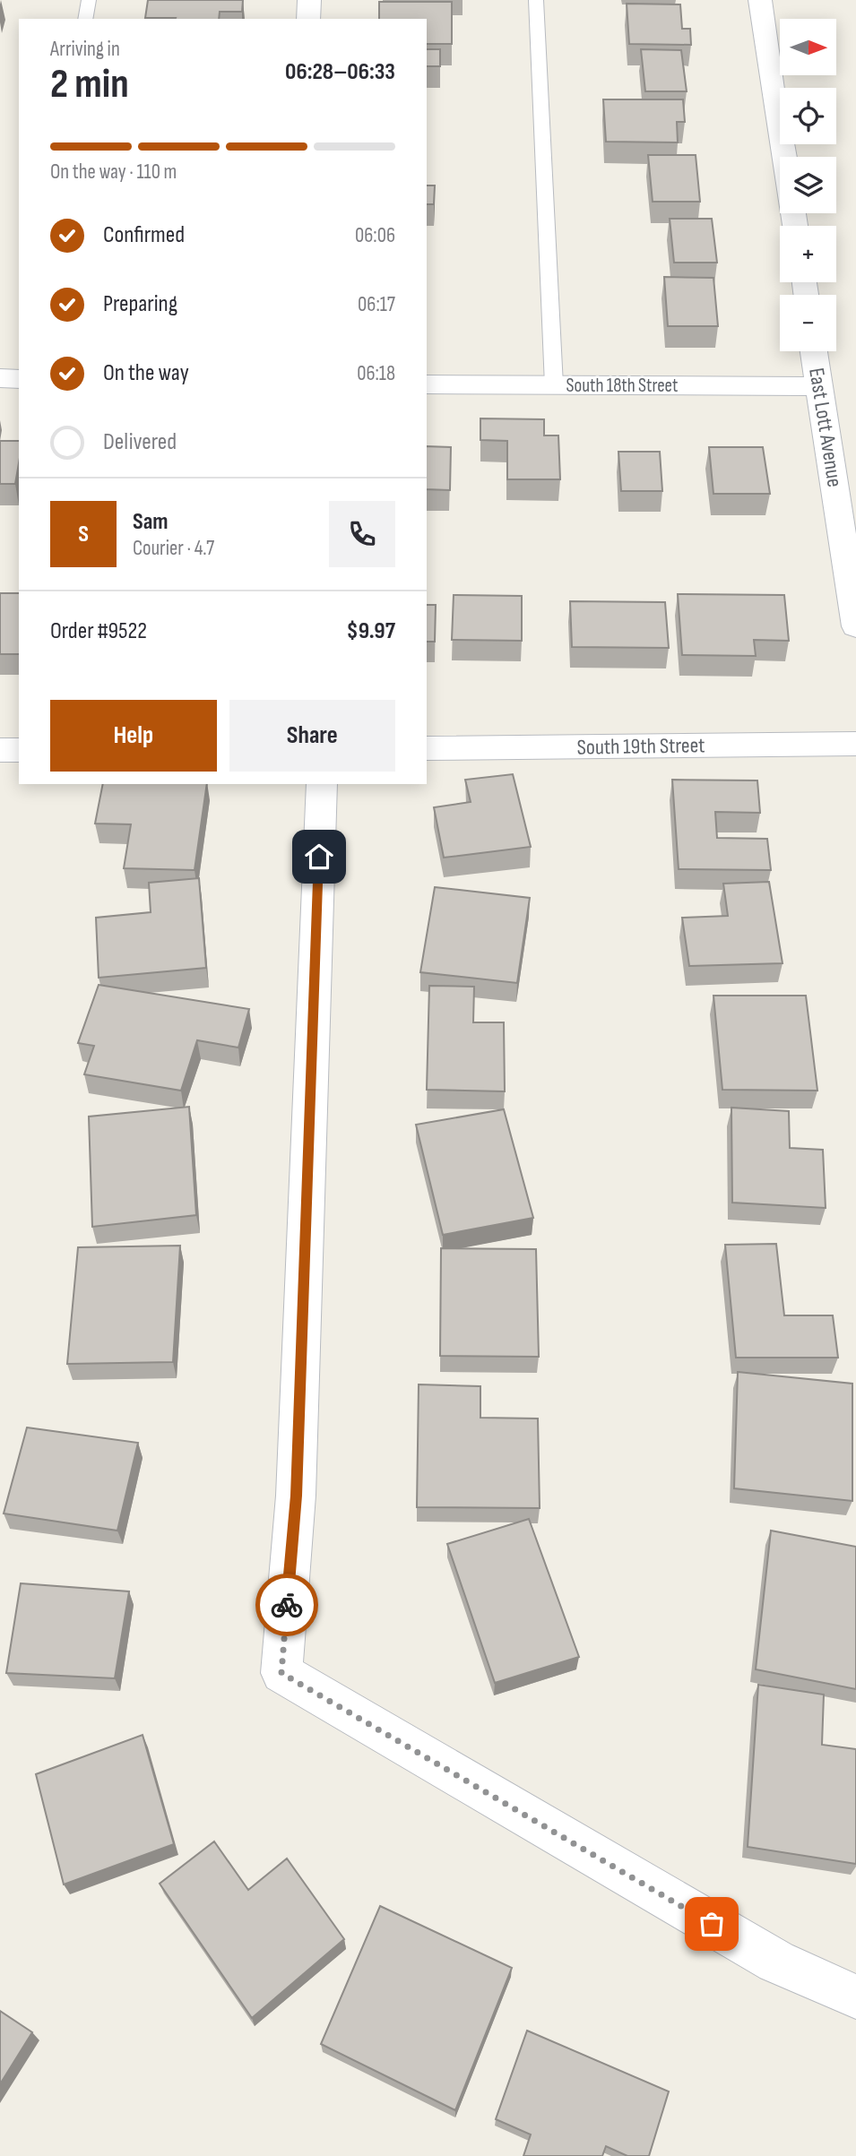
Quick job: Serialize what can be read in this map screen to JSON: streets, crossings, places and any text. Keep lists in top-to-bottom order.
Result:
{
  "streets": {
    "street": ["South 18th Street", "East Lott Avenue", "South 19th Street"]
  },
  "crossings": [
    ["South 18th Street", "East Lott Avenue"]
  ],
  "north": "right",
  "page": {
    "map_buttons": ["+", "−"],
    "heading": ["2 min", "Arriving in", "06:28–06:33"],
    "panel": [
      "Sam",
      "Courier · 4.7",
      "Order #9522",
      "$9.97"
    ],
    "bar": "On the way · 110 m",
    "list": [
      ["Confirmed", "06:06"],
      ["Preparing", "06:17"],
      ["On the way", "06:18"],
      "Delivered"
    ],
    "round": "S",
    "buttons": ["Help", "Share"]
  }
}
